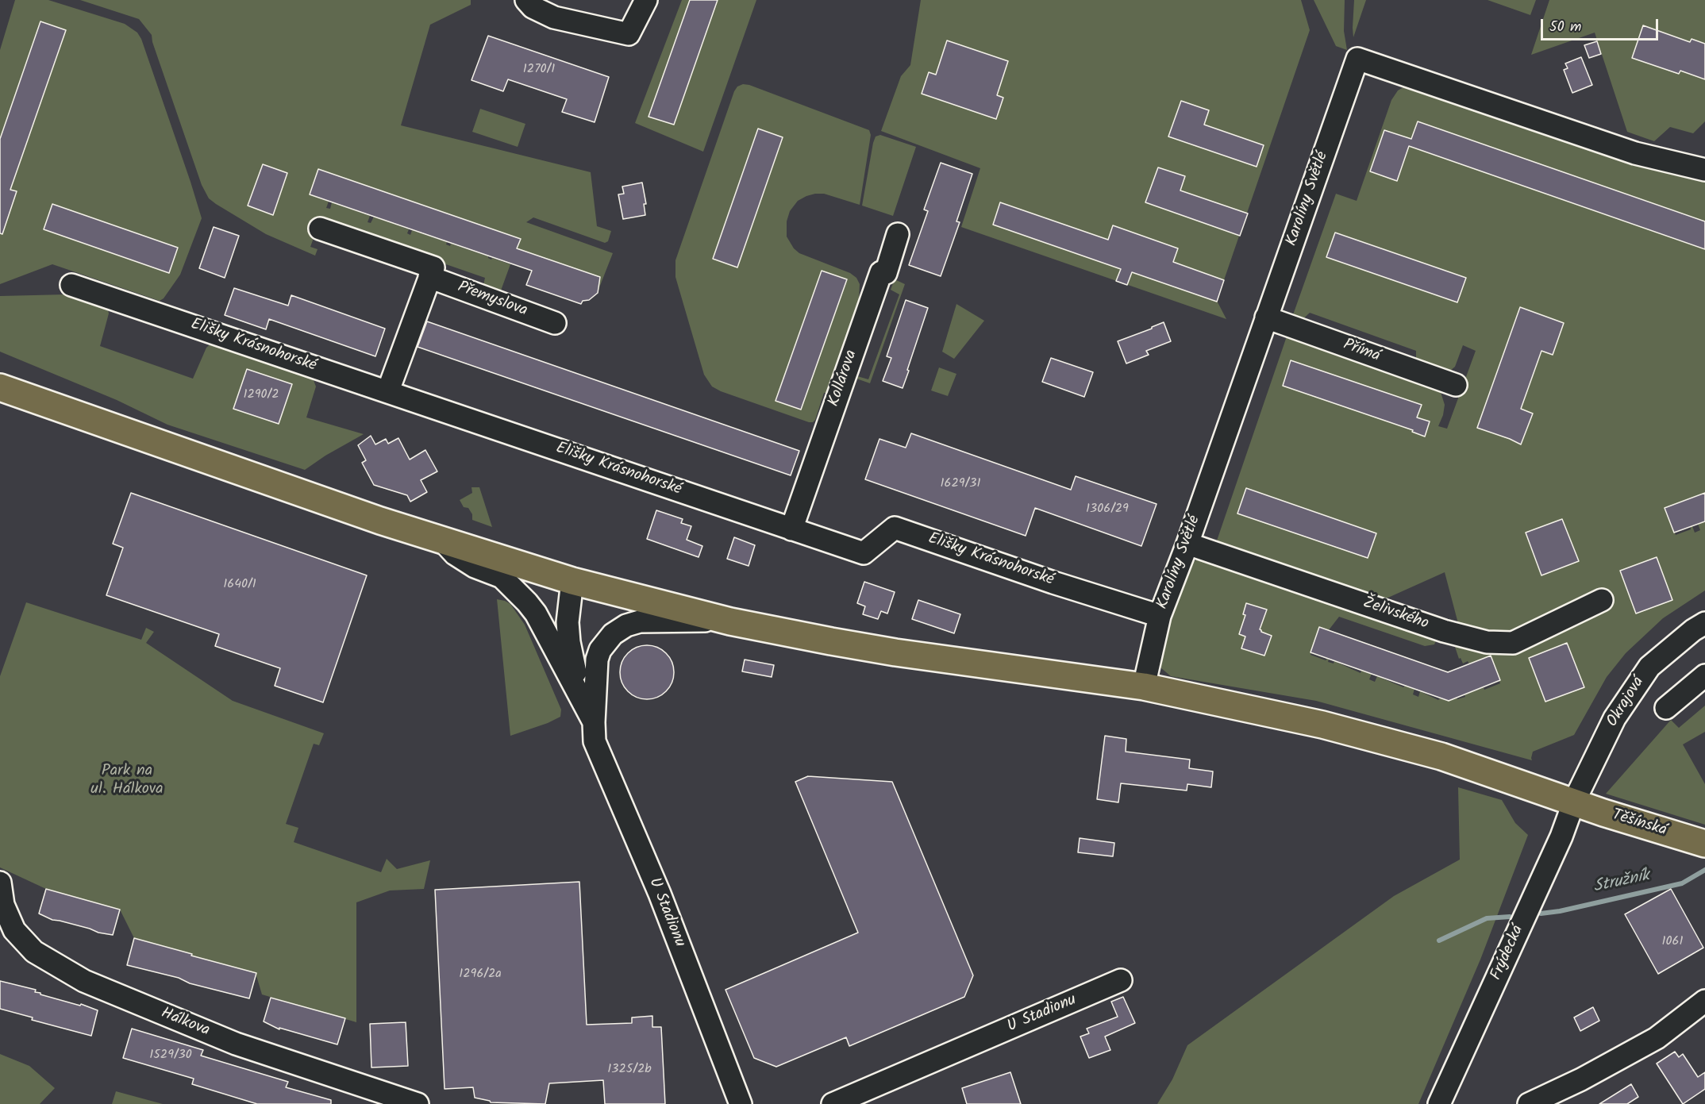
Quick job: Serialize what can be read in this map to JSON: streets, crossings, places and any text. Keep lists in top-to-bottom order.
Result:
{
  "streets": {
    "main road": ["Těšínská"],
    "street": [
      "Karolíny Světlé",
      "Přemyslova",
      "Elišky Krásnohorské",
      "Přímá",
      "Kollárova",
      "Želivského",
      "Okrajová",
      "U Stadionu",
      "Frýdecká",
      "Hálkova"
    ]
  },
  "crossings": [
    ["Karolíny Světlé", "Elišky Krásnohorské"],
    ["Karolíny Světlé", "Přímá"],
    ["Karolíny Světlé", "Želivského"],
    ["Karolíny Světlé", "Těšínská"],
    ["Elišky Krásnohorské", "Kollárova"],
    ["Okrajová", "Těšínská"],
    ["Okrajová", "Frýdecká"],
    ["Těšínská", "U Stadionu"],
    ["Těšínská", "Frýdecká"]
  ],
  "water": ["Stružník"],
  "parks": ["Park na ul. Hálkova"],
  "house_numbers": [
    "1270/1",
    "1290/2",
    "1629/31",
    "1306/29",
    "1640/1",
    "1061",
    "1296/2a",
    "1529/30",
    "1325/2b"
  ],
  "scale_bar": "50 m"
}
